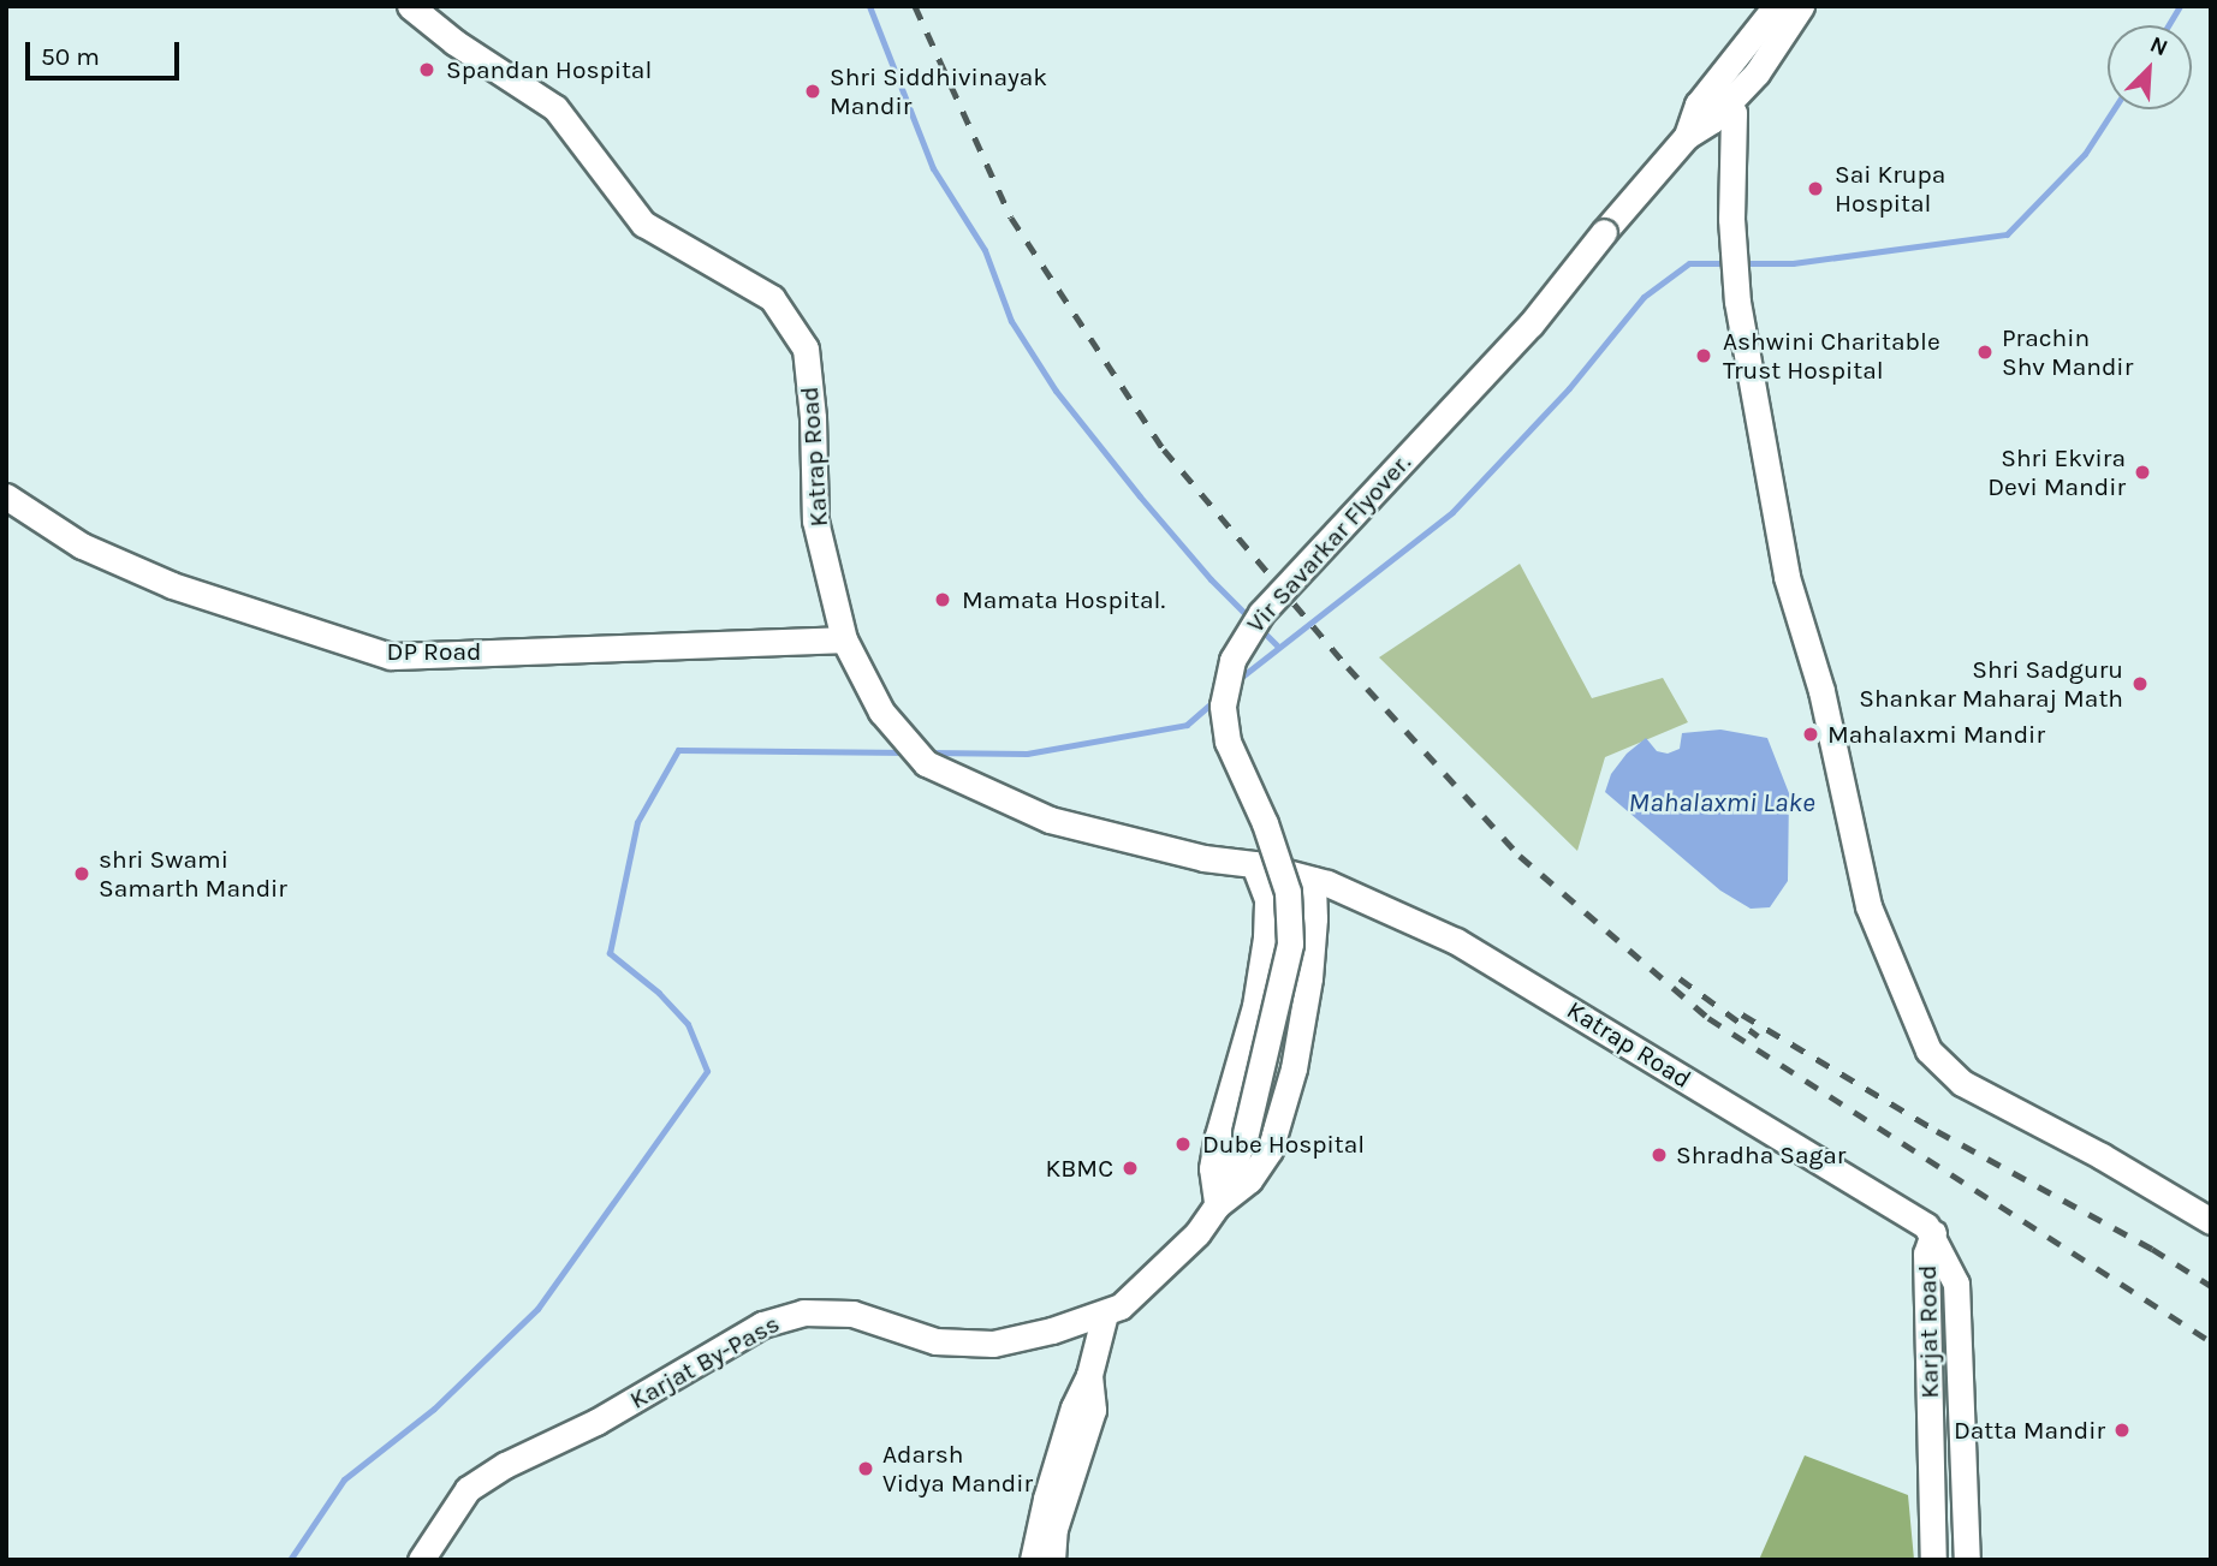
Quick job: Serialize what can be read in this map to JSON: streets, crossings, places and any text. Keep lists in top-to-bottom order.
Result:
{
  "streets": {
    "main road": [
      "Katrap Road",
      "Vir Savarkar Flyover.",
      "DP Road",
      "Karjat Road",
      "Karjat By-Pass"
    ]
  },
  "crossings": [
    ["Katrap Road", "DP Road"],
    ["Katrap Road", "Karjat Road"],
    ["Vir Savarkar Flyover.", "Karjat By-Pass"]
  ],
  "water": ["Mahalaxmi Lake"],
  "places": [
    "Spandan Hospital",
    "Shri Siddhivinayak Mandir",
    "Sai Krupa Hospital",
    "Prachin Shv Mandir",
    "Ashwini Charitable Trust Hospital",
    "Shri Ekvira Devi Mandir",
    "Mamata Hospital.",
    "Shri Sadguru Shankar Maharaj Math",
    "Mahalaxmi Mandir",
    "shri Swami Samarth Mandir",
    "Dube Hospital",
    "Shradha Sagar",
    "KBMC",
    "Datta Mandir",
    "Adarsh Vidya Mandir"
  ],
  "scale_bar": "50 m",
  "north": "top right"
}
